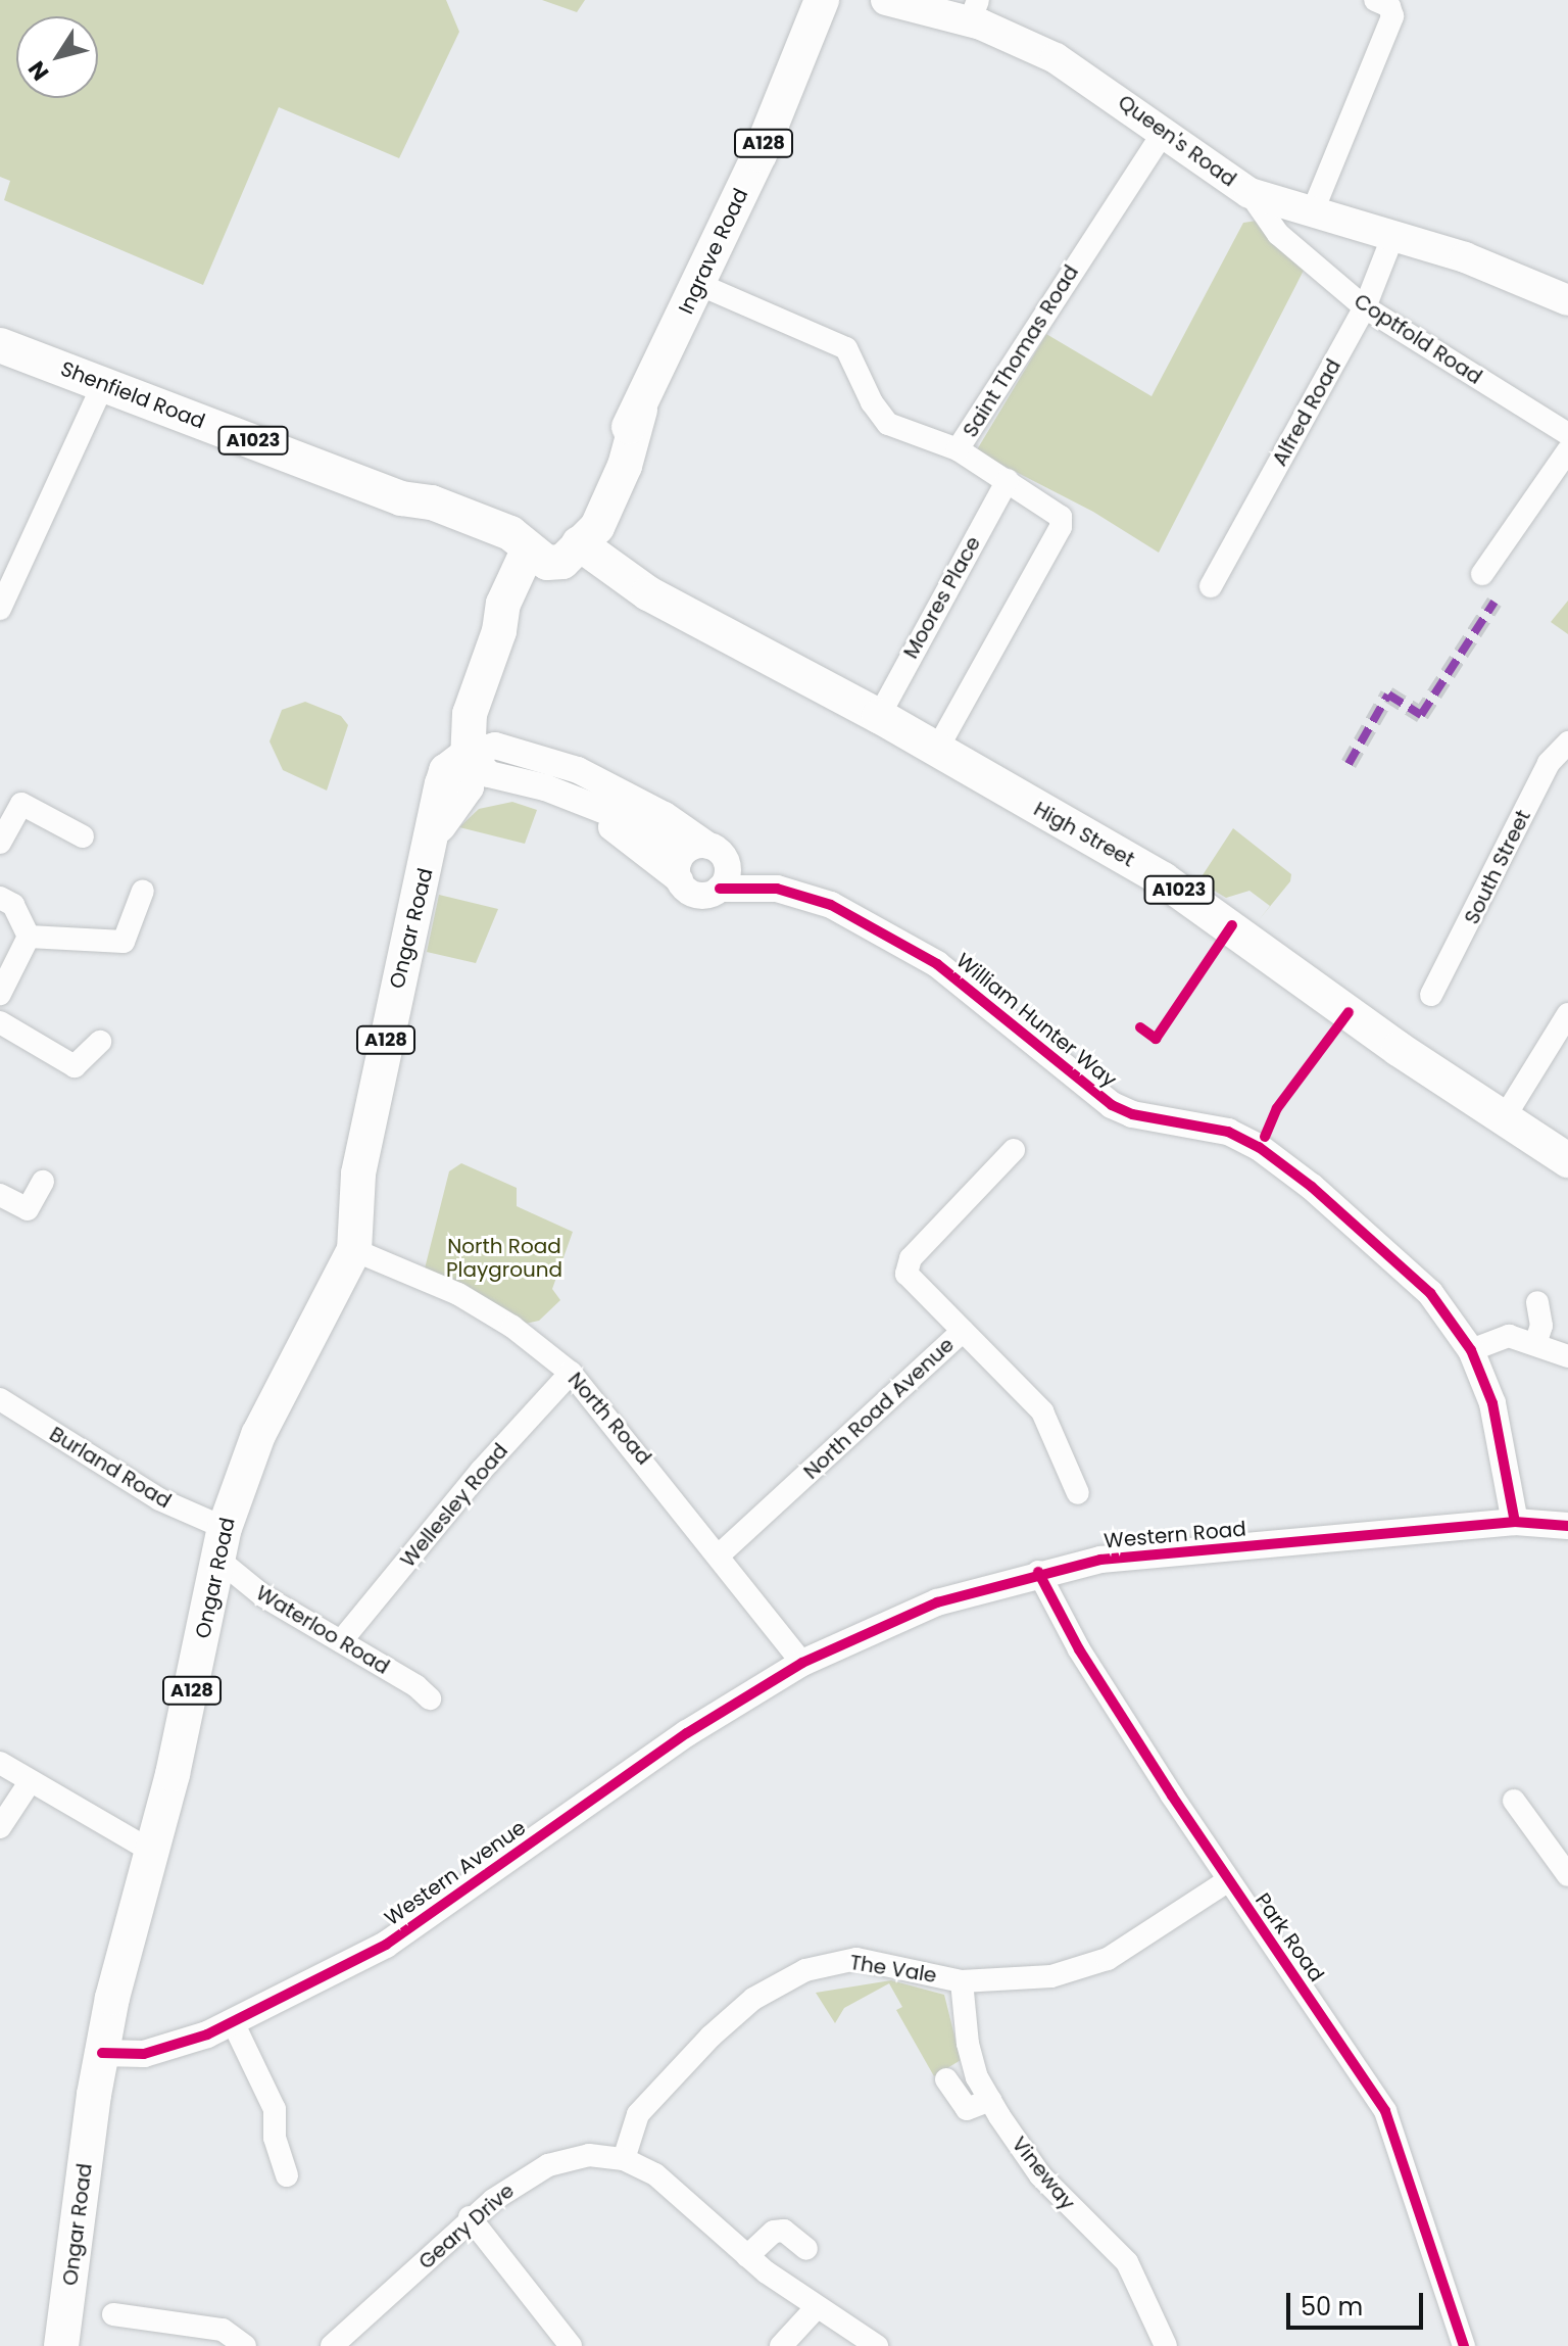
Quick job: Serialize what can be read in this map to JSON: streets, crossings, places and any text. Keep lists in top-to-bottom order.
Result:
{
  "streets": {
    "main road": [
      "Queen's Road",
      "A128",
      "Ingrave Road",
      "Shenfield Road",
      "A1023",
      "High Street",
      "Ongar Road"
    ],
    "street": [
      "Coptfold Road",
      "Saint Thomas Road",
      "Alfred Road",
      "Moores Place",
      "South Street",
      "William Hunter Way",
      "North Road Avenue",
      "North Road",
      "Burland Road",
      "Wellesley Road",
      "Western Road",
      "Waterloo Road",
      "Western Avenue",
      "Park Road",
      "The Vale",
      "Vineway",
      "Geary Drive"
    ]
  },
  "crossings": [
    ["Queen's Road", "Coptfold Road"],
    ["Queen's Road", "Saint Thomas Road"],
    ["Queen's Road", "Alfred Road"],
    ["Ingrave Road", "High Street"],
    ["Coptfold Road", "Alfred Road"],
    ["Saint Thomas Road", "Moores Place"],
    ["Saint Thomas Road", "High Street"],
    ["Moores Place", "High Street"],
    ["Ongar Road", "William Hunter Way"],
    ["Ongar Road", "North Road"],
    ["Ongar Road", "Burland Road"],
    ["Ongar Road", "Waterloo Road"],
    ["Ongar Road", "Western Avenue"],
    ["William Hunter Way", "Western Road"],
    ["North Road Avenue", "North Road"],
    ["North Road", "Wellesley Road"],
    ["North Road", "Western Road"],
    ["North Road", "Western Avenue"],
    ["Burland Road", "Waterloo Road"],
    ["Wellesley Road", "Waterloo Road"],
    ["Western Road", "Western Avenue"],
    ["Western Road", "Park Road"],
    ["Park Road", "The Vale"],
    ["The Vale", "Vineway"],
    ["The Vale", "Geary Drive"]
  ],
  "parks": ["North Road Playground"],
  "scale_bar": "50 m",
  "north": "bottom left"
}
